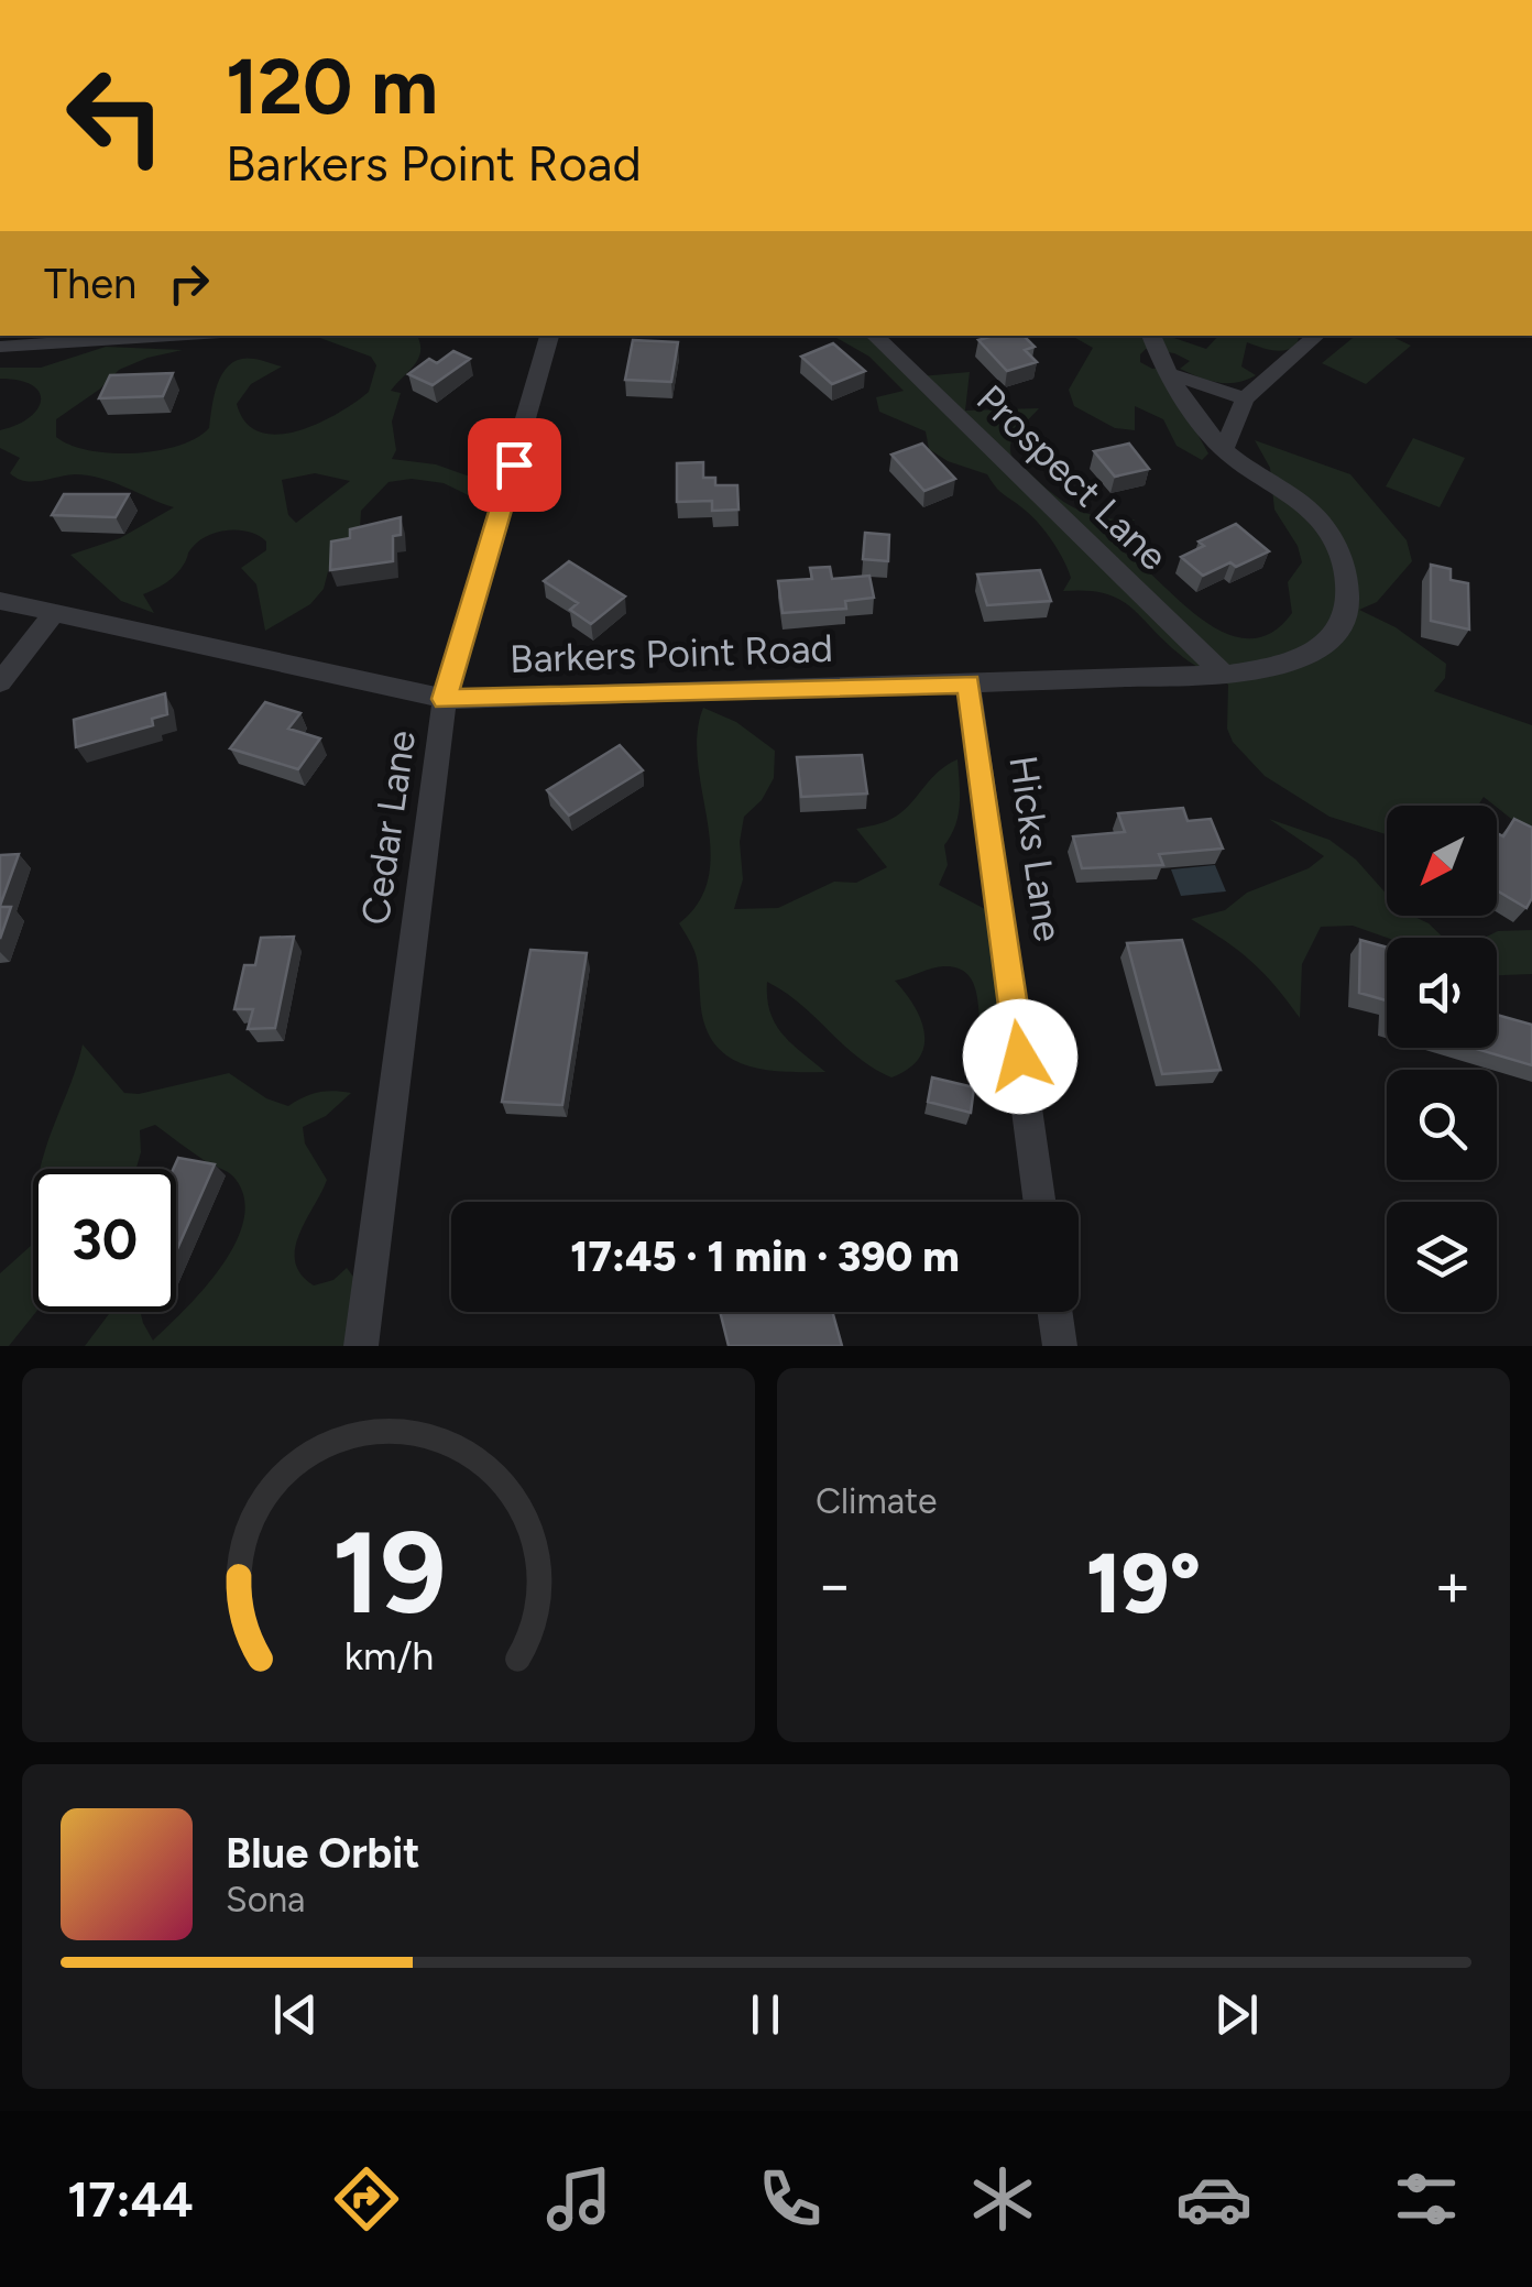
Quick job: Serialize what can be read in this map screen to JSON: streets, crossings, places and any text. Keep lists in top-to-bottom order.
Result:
{
  "streets": {
    "street": [
      "Prospect Lane",
      "Barkers Point Road",
      "Cedar Lane",
      "Hicks Lane"
    ]
  },
  "crossings": [
    ["Prospect Lane", "Barkers Point Road"],
    ["Barkers Point Road", "Cedar Lane"],
    ["Barkers Point Road", "Hicks Lane"]
  ],
  "north": "bottom left",
  "page": {
    "turn": ["120 m", "Barkers Point Road"],
    "then": "Then",
    "limit": "30",
    "trip": "17:45 · 1 min · 390 m",
    "tile": "Climate",
    "heat": ["−", "19°", "+"],
    "song": ["Blue Orbit", "Sona"],
    "tabs": "17:44",
    "gauge": ["19", "km/h"]
  }
}
